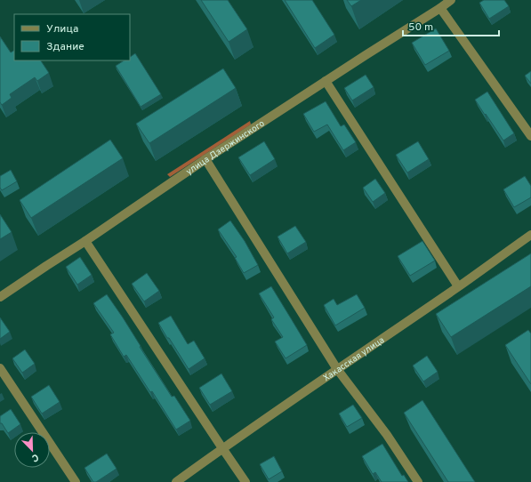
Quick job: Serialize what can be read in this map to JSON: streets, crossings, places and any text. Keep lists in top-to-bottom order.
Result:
{
  "streets": {
    "street": ["улица Дзержинского", "Хакасская улица"]
  },
  "legend": ["Улица", "Здание"],
  "scale_bar": "50 m",
  "north": "bottom right"
}
